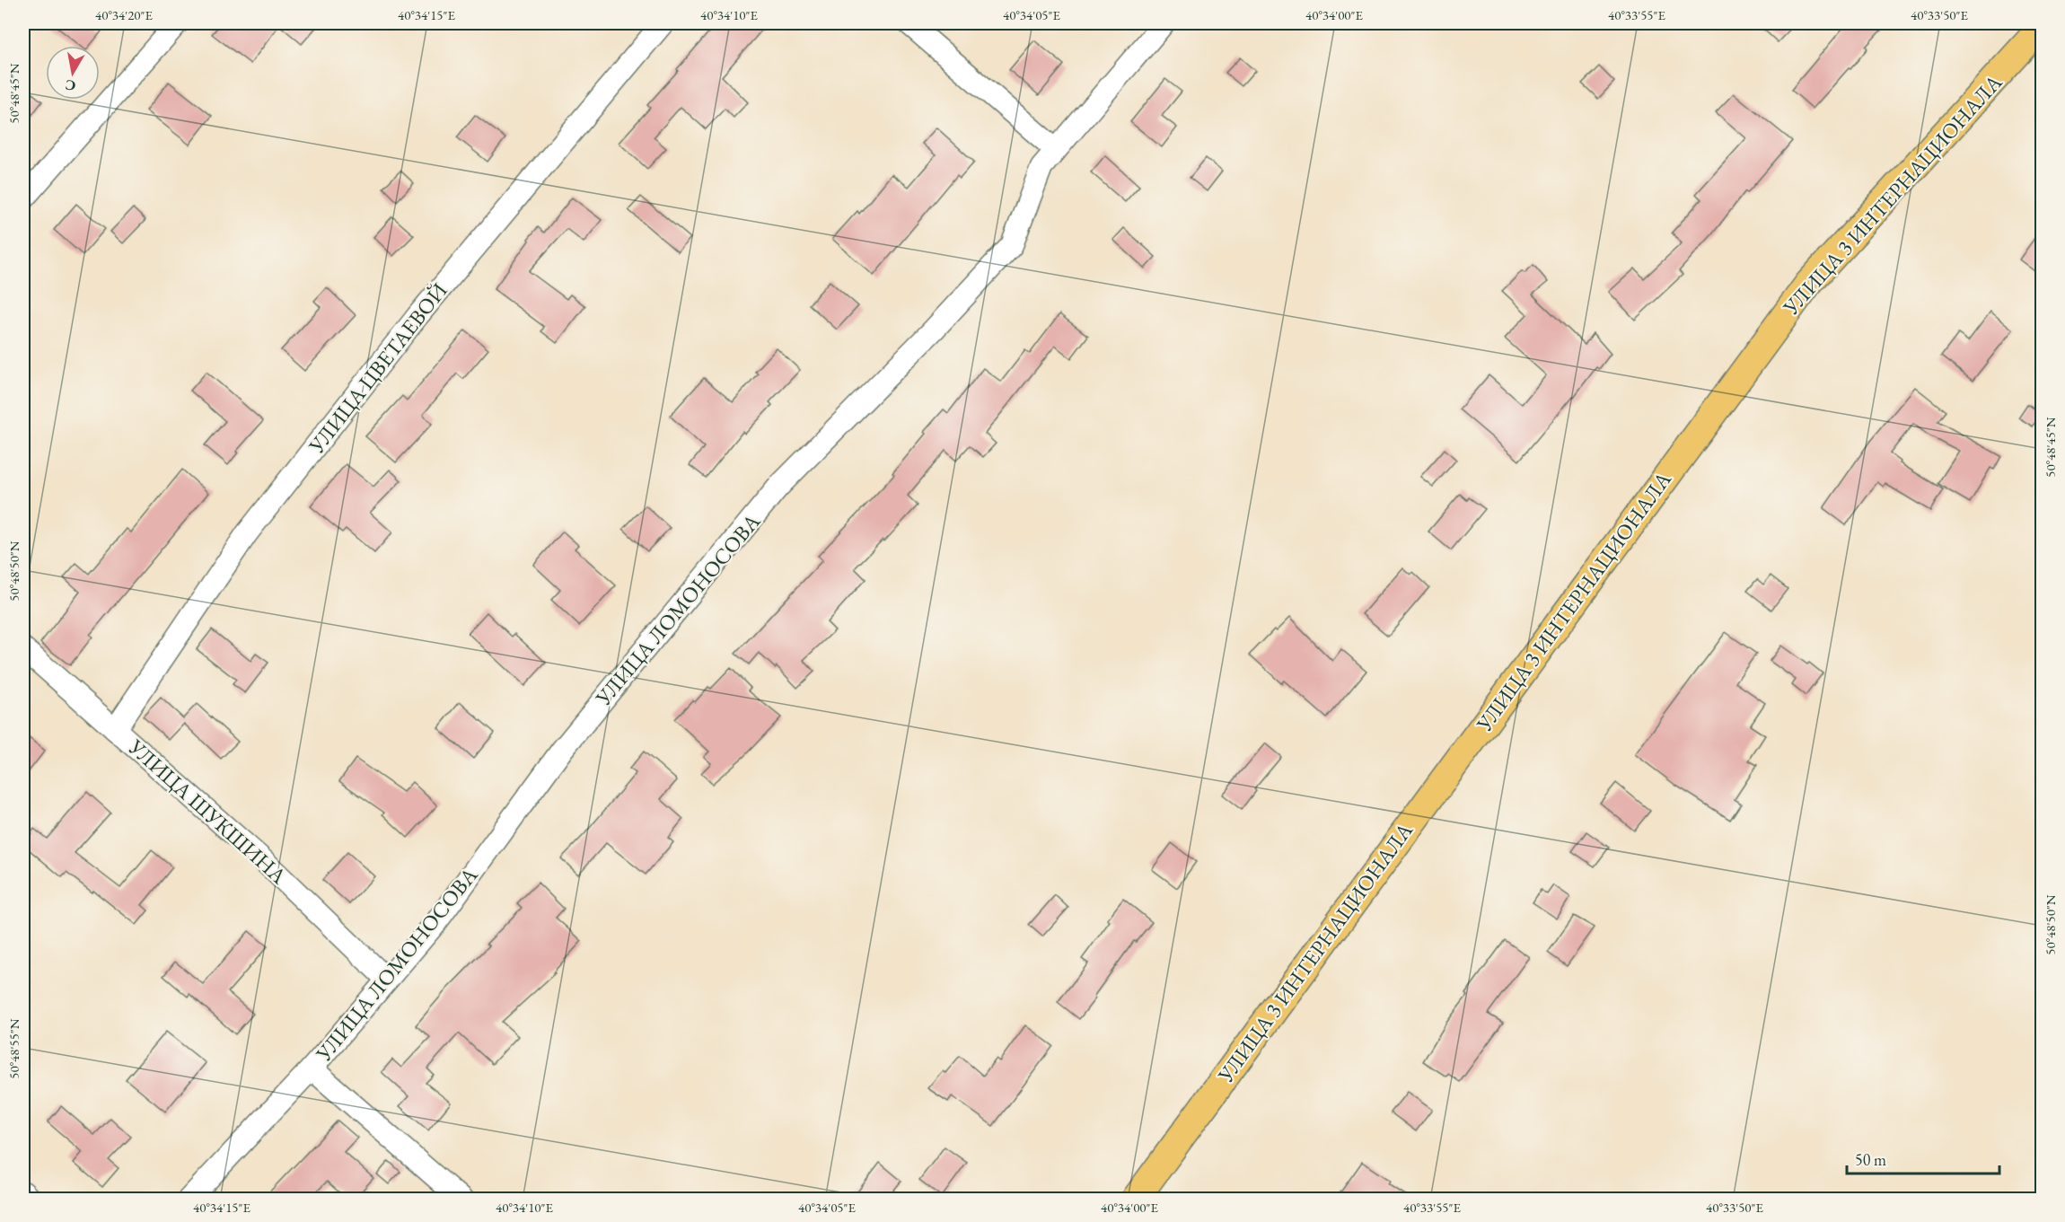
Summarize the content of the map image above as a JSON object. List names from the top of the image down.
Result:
{
  "streets": {
    "main road": ["УЛИЦА 3 ИНТЕРНАЦИОНАЛА"],
    "street": ["УЛИЦА ЦВЕТАЕВОЙ", "УЛИЦА ЛОМОНОСОВА", "УЛИЦА ШУКШИНА"]
  },
  "crossings": [
    ["УЛИЦА ЦВЕТАЕВОЙ", "УЛИЦА ШУКШИНА"],
    ["УЛИЦА ЛОМОНОСОВА", "УЛИЦА ШУКШИНА"]
  ],
  "scale_bar": "50 m",
  "north": "bottom",
  "coordinates": [
    "40°34'20\"E",
    "40°34'15\"E",
    "40°34'10\"E",
    "40°34'05\"E",
    "40°34'00\"E",
    "40°33'55\"E",
    "40°33'50\"E",
    "50°48'45\"N",
    "50°48'50\"N",
    "50°48'55\"N"
  ]
}
